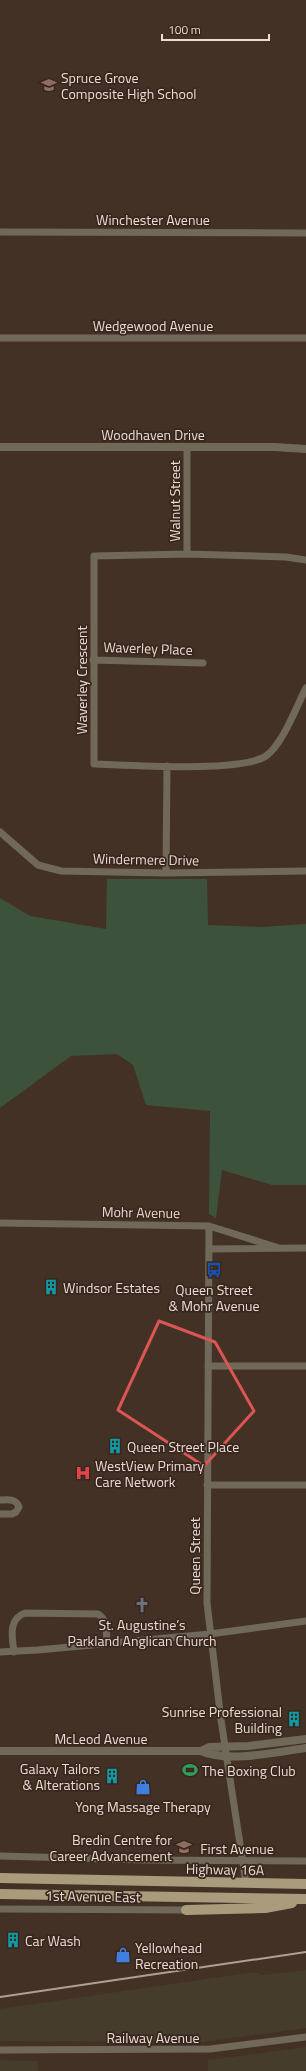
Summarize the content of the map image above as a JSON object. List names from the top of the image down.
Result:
{
  "streets": {
    "main road": ["Highway 16A"],
    "street": [
      "Winchester Avenue",
      "Wedgewood Avenue",
      "Woodhaven Drive",
      "Walnut Street",
      "Waverley Place",
      "Waverley Crescent",
      "Windermere Drive",
      "Mohr Avenue",
      "Queen Street",
      "McLeod Avenue",
      "First Avenue",
      "1st Avenue East",
      "Railway Avenue"
    ]
  },
  "crossings": [
    ["Woodhaven Drive", "Walnut Street"],
    ["Walnut Street", "Waverley Crescent"],
    ["Waverley Place", "Waverley Crescent"],
    ["Mohr Avenue", "Queen Street"],
    ["Queen Street", "McLeod Avenue"],
    ["Queen Street", "First Avenue"],
    ["Queen Street", "Highway 16A"]
  ],
  "places": {
    "school or university": ["Spruce Grove Composite High School", "Bredin Centre for Career Advancement"],
    "bus stop": ["Queen Street & Mohr Avenue"],
    "building": [
      "Windsor Estates",
      "Queen Street Place",
      "Sunrise Professional Building",
      "Galaxy Tailors & Alterations",
      "Car Wash"
    ],
    "hospital": ["WestView Primary Care Network"],
    "church": ["St. Augustine’s Parkland Anglican Church"],
    "sports": ["The Boxing Club"],
    "shop": ["Yong Massage Therapy", "Yellowhead Recreation"]
  },
  "scale_bar": "100 m"
}
